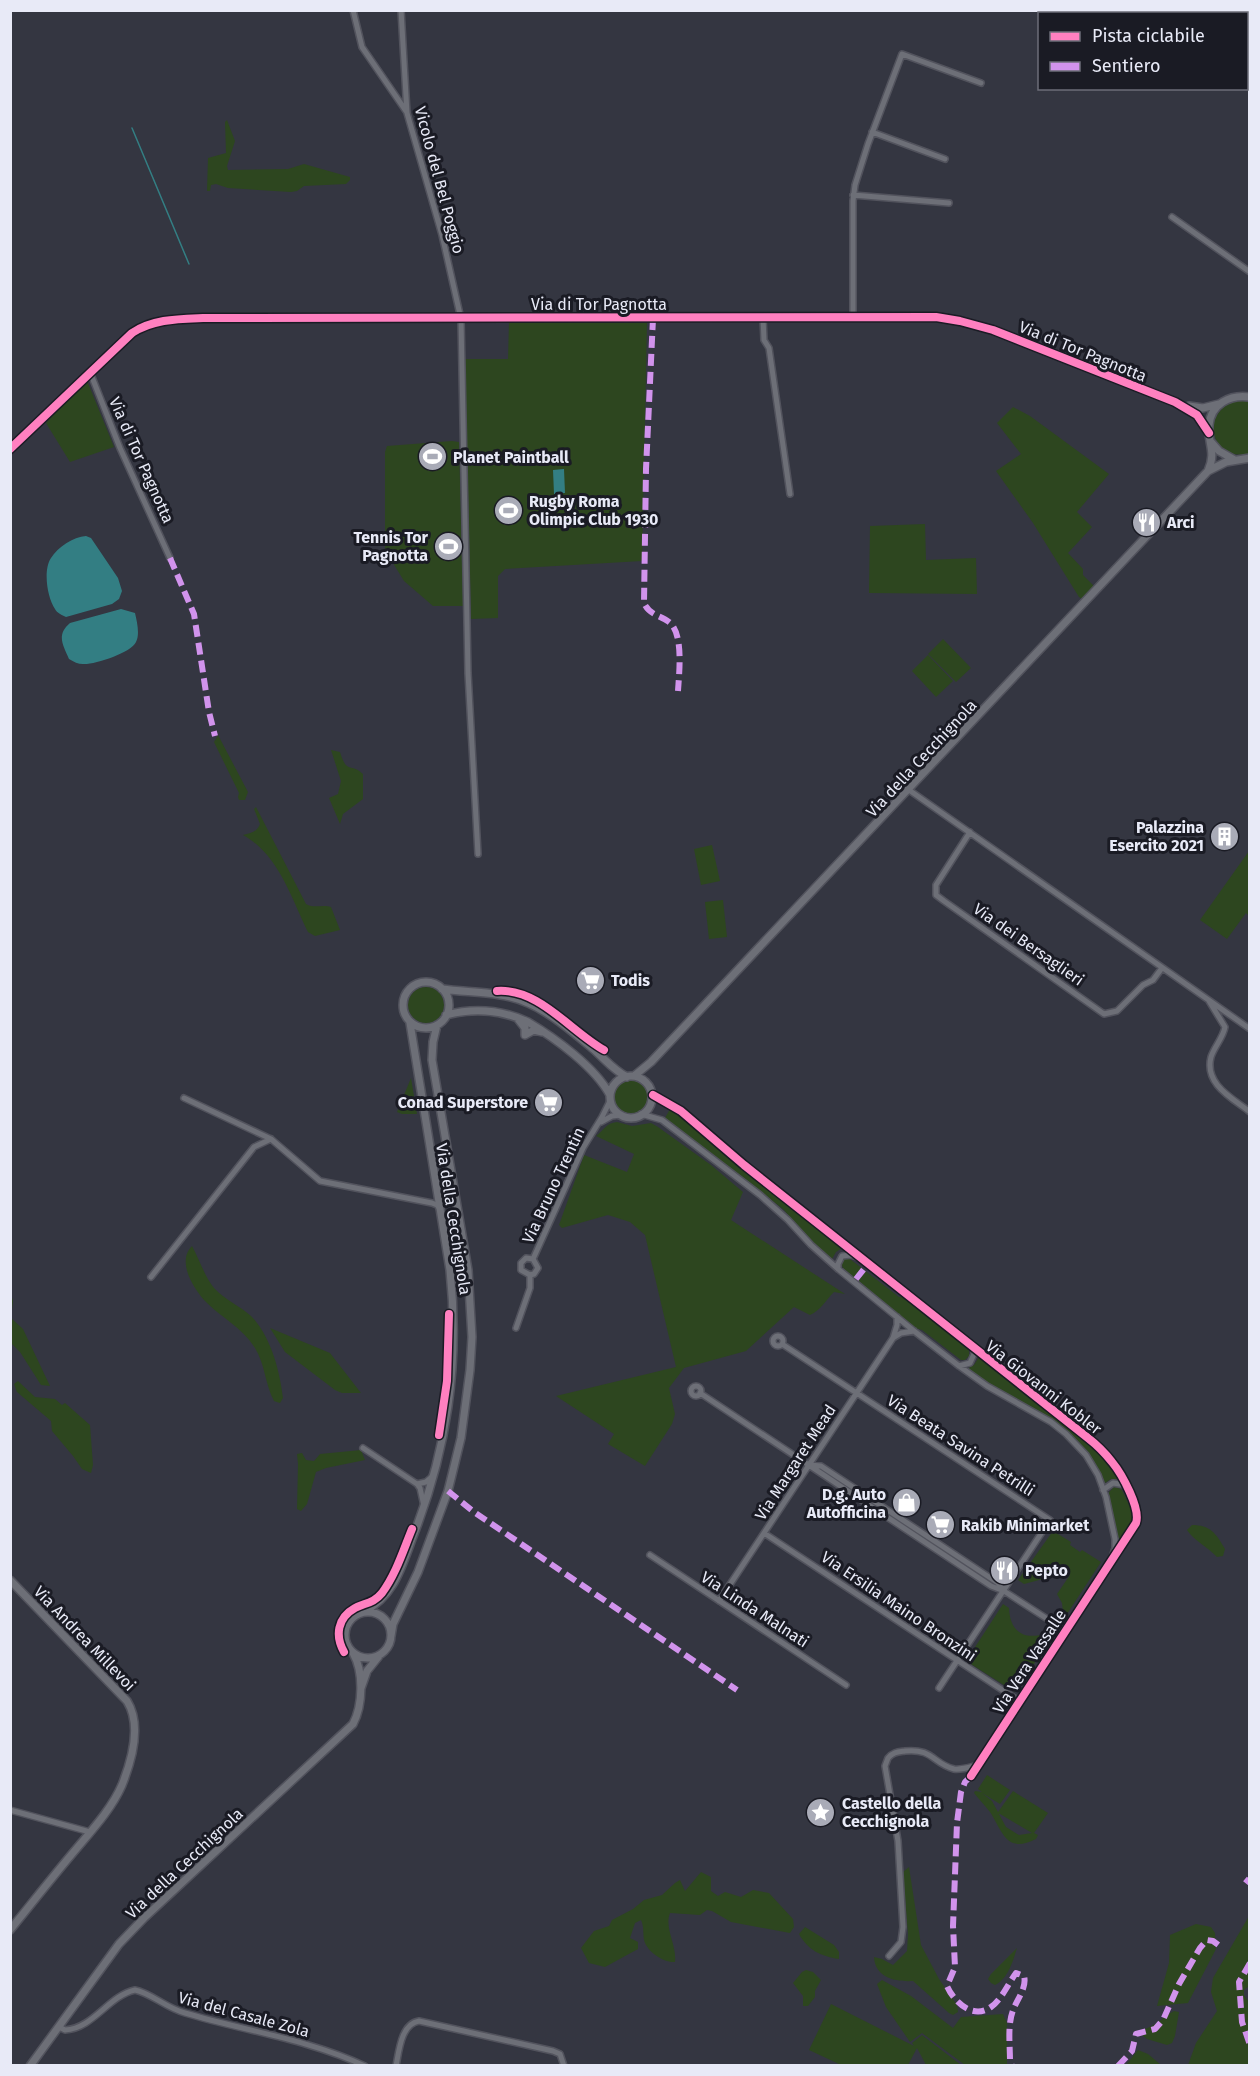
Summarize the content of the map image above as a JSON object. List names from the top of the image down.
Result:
{
  "streets": {
    "street": [
      "Vicolo del Bel Poggio",
      "Via di Tor Pagnotta",
      "Via della Cecchignola",
      "Via dei Bersaglieri",
      "Via Bruno Trentin",
      "Via Giovanni Kobler",
      "Via Beata Savina Petrilli",
      "Via Margaret Mead",
      "Via Ersilia Maino Bronzini",
      "Via Linda Malnati",
      "Via Andrea Millevoi",
      "Via Vera Vassalle",
      "Via del Casale Zola"
    ]
  },
  "crossings": [
    ["Vicolo del Bel Poggio", "Via di Tor Pagnotta"],
    ["Via della Cecchignola", "Via Bruno Trentin"],
    ["Via della Cecchignola", "Via Giovanni Kobler"],
    ["Via della Cecchignola", "Via del Casale Zola"],
    ["Via Bruno Trentin", "Via Giovanni Kobler"],
    ["Via Giovanni Kobler", "Via Margaret Mead"],
    ["Via Giovanni Kobler", "Via Vera Vassalle"],
    ["Via Beata Savina Petrilli", "Via Margaret Mead"],
    ["Via Margaret Mead", "Via Ersilia Maino Bronzini"],
    ["Via Margaret Mead", "Via Linda Malnati"],
    ["Via Ersilia Maino Bronzini", "Via Vera Vassalle"]
  ],
  "places": {
    "sports": ["Planet Paintball", "Rugby Roma Olimpic Club 1930", "Tennis Tor Pagnotta"],
    "restaurant": ["Arci", "Pepto"],
    "building": ["Palazzina Esercito 2021"],
    "supermarket": ["Todis", "Conad Superstore", "Rakib Minimarket"],
    "shop": ["D.g. Auto Autofficina"],
    "place": ["Castello della Cecchignola"]
  },
  "legend": ["Pista ciclabile", "Sentiero"]
}
